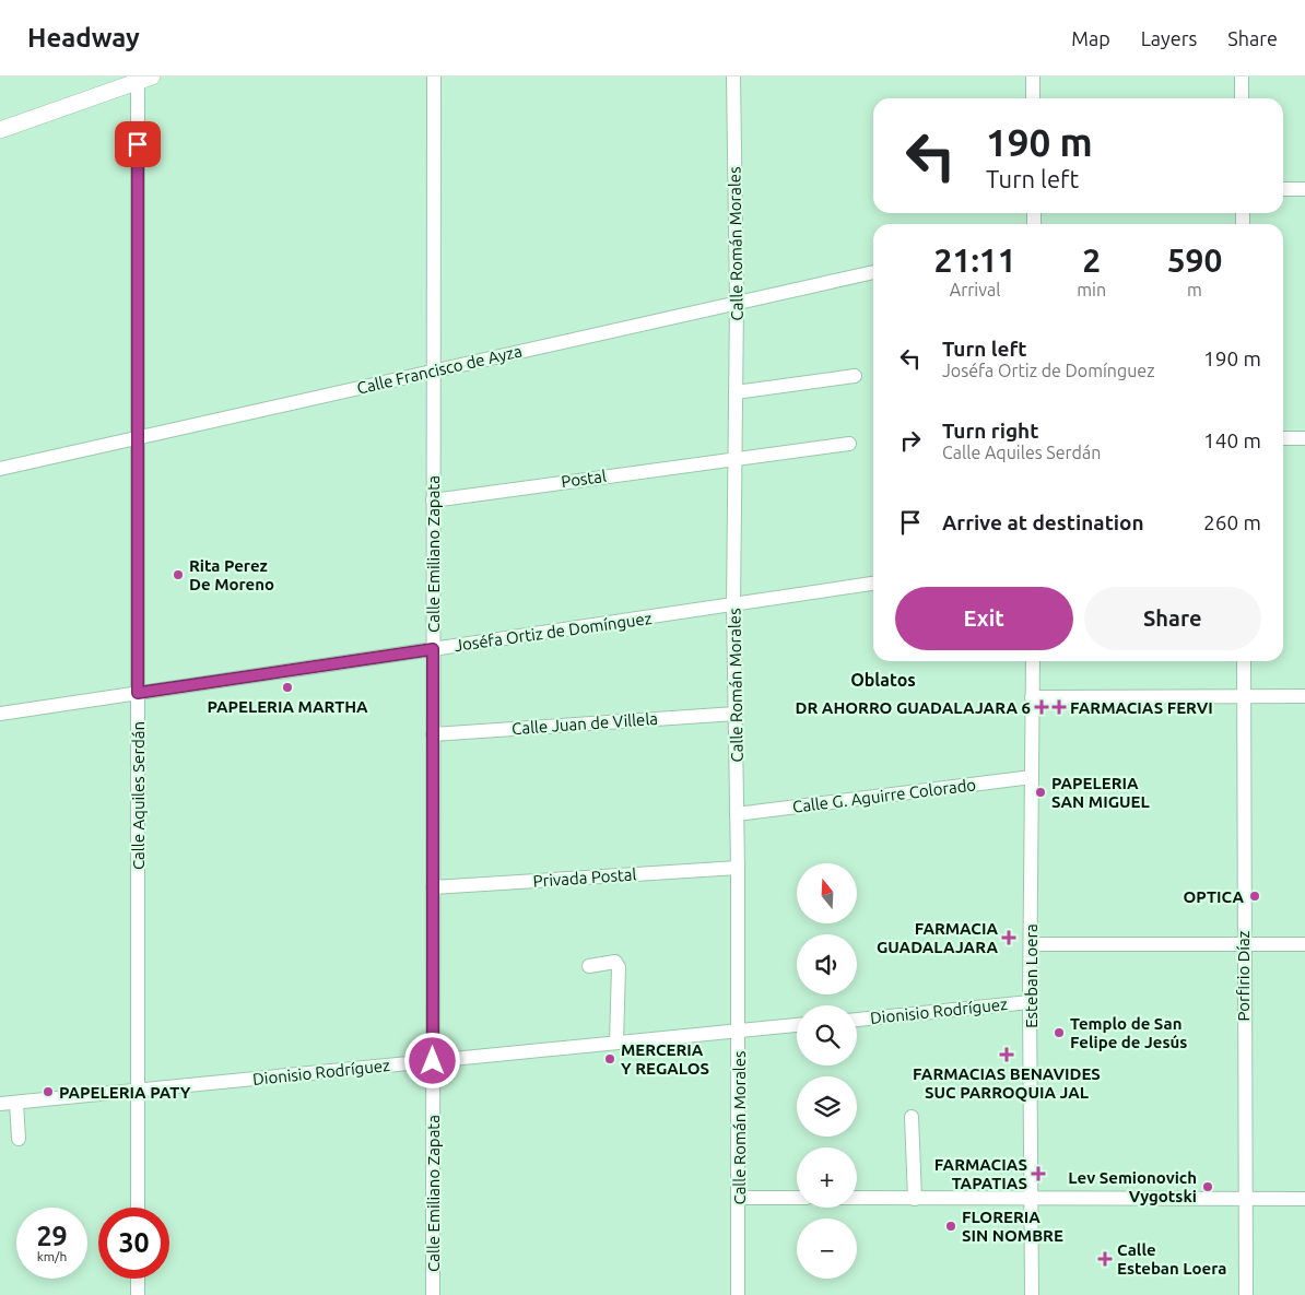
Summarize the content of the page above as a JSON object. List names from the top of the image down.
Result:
{
  "streets": {
    "street": [
      "Calle Román Morales",
      "Calle Francisco de Ayza",
      "Postal",
      "Calle Emiliano Zapata",
      "Joséfa Ortiz de Domínguez",
      "Calle Juan de Villela",
      "Calle Aquiles Serdán",
      "Calle G. Aguirre Colorado",
      "Privada Postal",
      "Esteban Loera",
      "Porfirio Díaz",
      "Dionisio Rodríguez"
    ]
  },
  "crossings": [
    ["Calle Román Morales", "Calle Francisco de Ayza"],
    ["Calle Román Morales", "Postal"],
    ["Calle Román Morales", "Joséfa Ortiz de Domínguez"],
    ["Calle Román Morales", "Calle Juan de Villela"],
    ["Calle Román Morales", "Calle G. Aguirre Colorado"],
    ["Calle Román Morales", "Privada Postal"],
    ["Calle Román Morales", "Dionisio Rodríguez"],
    ["Calle Francisco de Ayza", "Calle Emiliano Zapata"],
    ["Calle Francisco de Ayza", "Calle Aquiles Serdán"],
    ["Postal", "Calle Emiliano Zapata"],
    ["Calle Emiliano Zapata", "Joséfa Ortiz de Domínguez"],
    ["Calle Emiliano Zapata", "Calle Juan de Villela"],
    ["Calle Emiliano Zapata", "Privada Postal"],
    ["Calle Emiliano Zapata", "Dionisio Rodríguez"],
    ["Joséfa Ortiz de Domínguez", "Calle Aquiles Serdán"],
    ["Calle Aquiles Serdán", "Dionisio Rodríguez"],
    ["Calle G. Aguirre Colorado", "Esteban Loera"],
    ["Esteban Loera", "Dionisio Rodríguez"]
  ],
  "districts": ["Oblatos"],
  "places": {
    "other": [
      "Rita Perez De Moreno",
      "PAPELERIA MARTHA",
      "PAPELERIA SAN MIGUEL",
      "OPTICA",
      "Templo de San Felipe de Jesús",
      "MERCERIA Y REGALOS",
      "PAPELERIA PATY",
      "Lev Semionovich Vygotski",
      "FLORERIA SIN NOMBRE"
    ],
    "health": [
      "DR AHORRO GUADALAJARA 6",
      "FARMACIAS FERVI",
      "FARMACIA GUADALAJARA",
      "FARMACIAS BENAVIDES SUC PARROQUIA JAL",
      "FARMACIAS TAPATIAS",
      "Calle Esteban Loera"
    ]
  },
  "north": "top",
  "page": {
    "header": "Headway",
    "nav": ["Map", "Layers", "Share"],
    "turn": ["190 m", "Turn left"],
    "eta": [
      "21:11",
      "Arrival",
      "2",
      "min",
      "590",
      "m"
    ],
    "list": [
      {
        "name": "Turn left",
        "note": "Joséfa Ortiz de Domínguez",
        "value": "190 m"
      },
      {
        "name": "Turn right",
        "note": "Calle Aquiles Serdán",
        "value": "140 m"
      },
      {
        "name": "Arrive at destination",
        "value": "260 m"
      }
    ],
    "buttons": ["Exit", "Share"],
    "map_buttons": ["+", "−"],
    "speed": "29 km/h",
    "limit": "30"
  }
}
